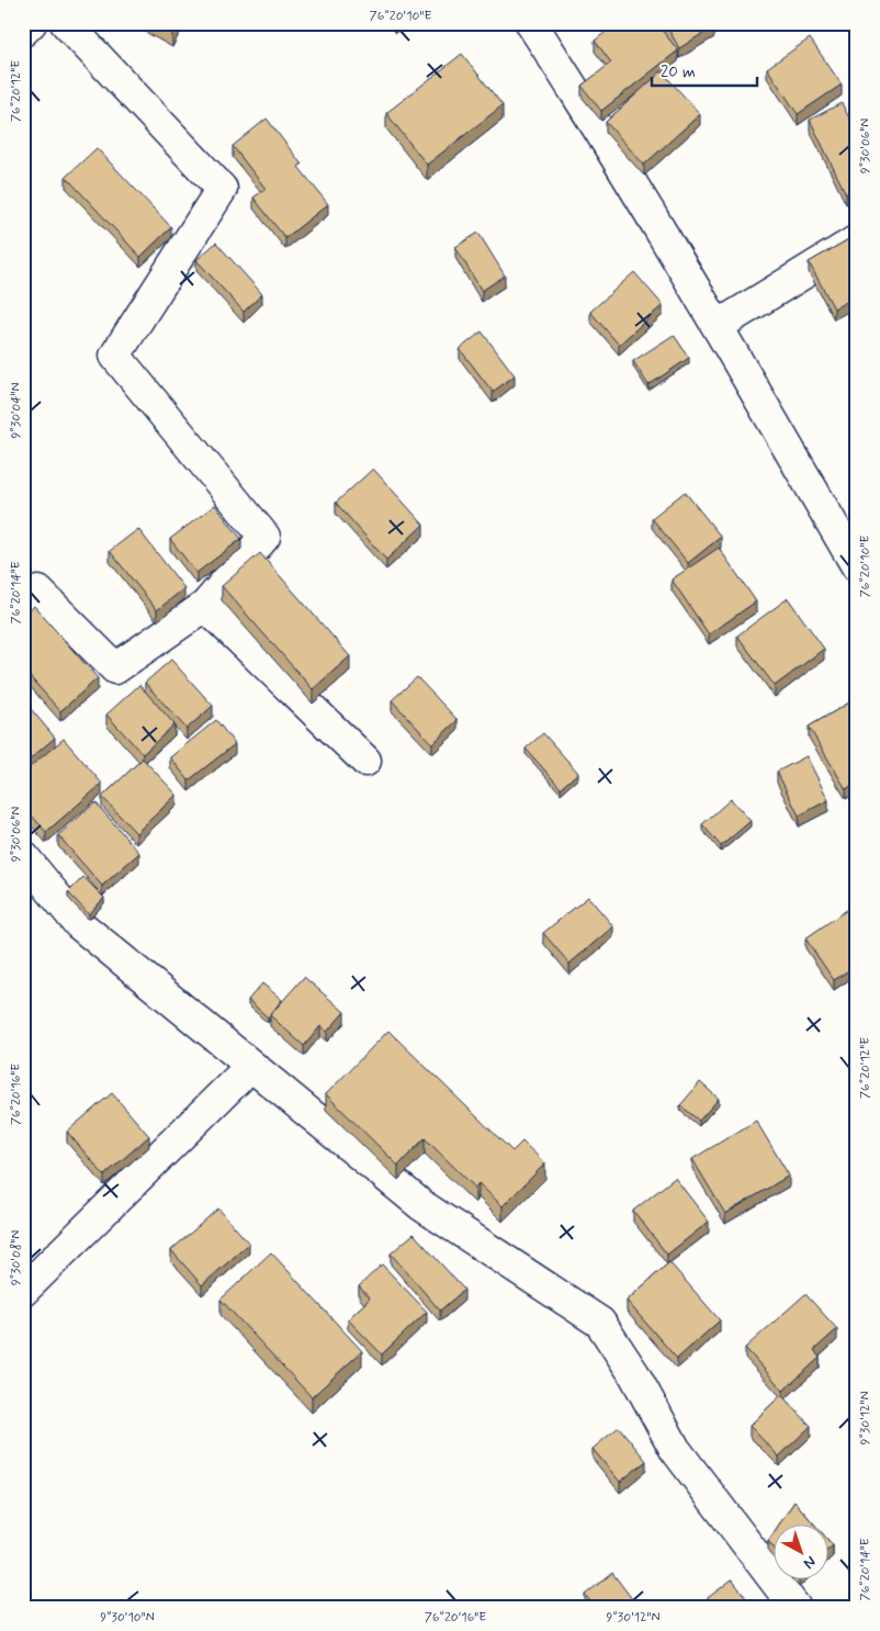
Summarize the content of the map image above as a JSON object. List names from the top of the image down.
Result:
{
  "scale_bar": "20 m",
  "north": "bottom right",
  "coordinates": [
    "76°20'10\"E",
    "76°20'12\"E",
    "9°30'06\"N",
    "9°30'04\"N",
    "76°20'14\"E",
    "76°20'16\"E",
    "9°30'08\"N",
    "9°30'12\"N",
    "9°30'10\"N"
  ]
}
